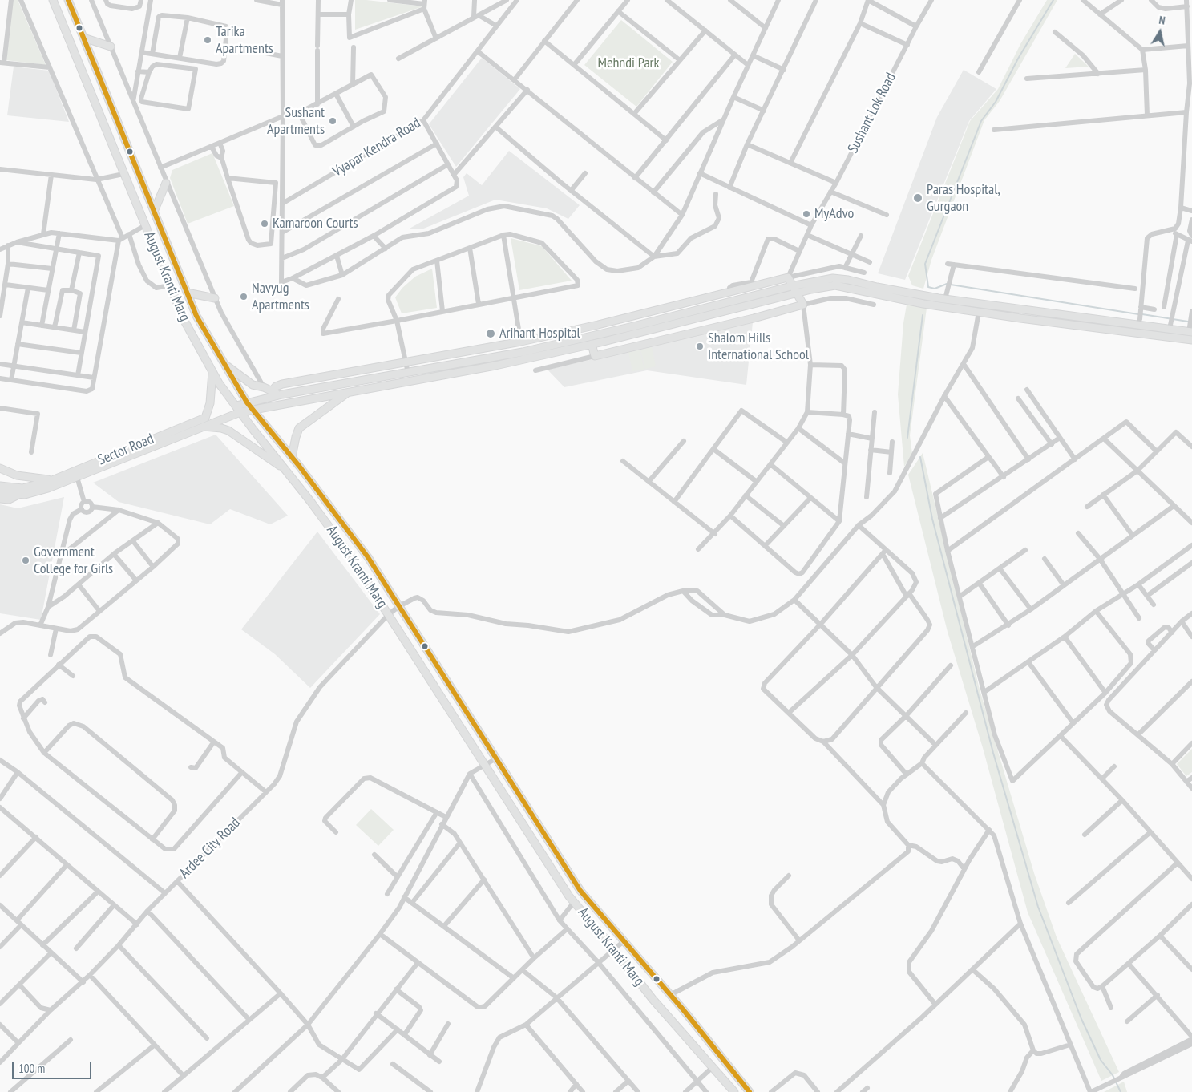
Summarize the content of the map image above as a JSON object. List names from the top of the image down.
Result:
{
  "streets": {
    "main road": ["August Kranti Marg", "Sector Road"],
    "street": ["Sushant Lok Road", "Vyapar Kendra Road", "Ardee City Road"]
  },
  "crossings": [
    ["August Kranti Marg", "Sector Road"],
    ["August Kranti Marg", "Ardee City Road"]
  ],
  "parks": ["Mehndi Park"],
  "places": [
    "Tarika Apartments",
    "Sushant Apartments",
    "Paras Hospital, Gurgaon",
    "MyAdvo",
    "Kamaroon Courts",
    "Navyug Apartments",
    "Arihant Hospital",
    "Shalom Hills International School",
    "Government College for Girls"
  ],
  "scale_bar": "100 m",
  "north": "top"
}
